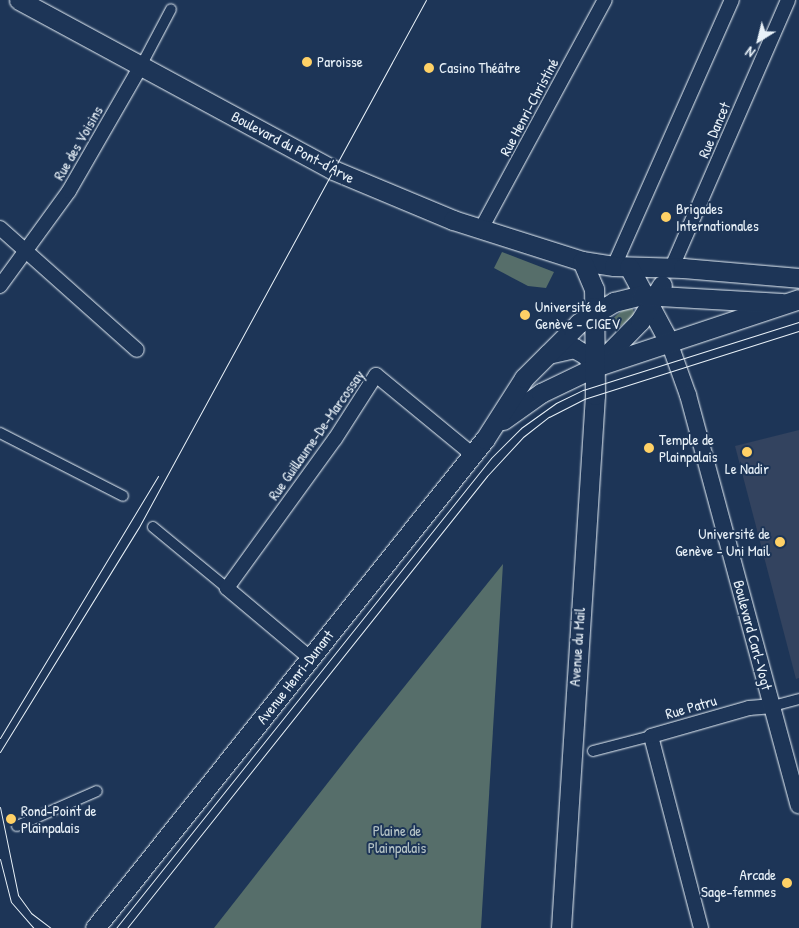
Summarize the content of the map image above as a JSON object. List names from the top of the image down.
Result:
{
  "streets": {
    "main road": ["Boulevard du Pont-d'Arve", "Avenue du Mail", "Avenue Henri-Dunant"],
    "street": [
      "Rue Henri-Christiné",
      "Rue Dancet",
      "Rue des Voisins",
      "Rue Guillaume-De-Marcossay",
      "Boulevard Carl-Vogt",
      "Rue Patru"
    ]
  },
  "crossings": [
    ["Rue Henri-Christiné", "Boulevard du Pont-d'Arve"],
    ["Rue Dancet", "Boulevard du Pont-d'Arve"],
    ["Rue des Voisins", "Boulevard du Pont-d'Arve"],
    ["Rue Guillaume-De-Marcossay", "Avenue Henri-Dunant"],
    ["Boulevard Carl-Vogt", "Rue Patru"],
    ["Avenue du Mail", "Avenue Henri-Dunant"]
  ],
  "parks": ["Plaine de Plainpalais"],
  "places": [
    "Paroisse",
    "Casino Théâtre",
    "Brigades Internationales",
    "Université de Genève - CIGEV",
    "Temple de Plainpalais",
    "Le Nadir",
    "Université de Genève - Uni Mail",
    "Rond-Point de Plainpalais",
    "Arcade Sage-femmes"
  ],
  "north": "bottom left"
}
